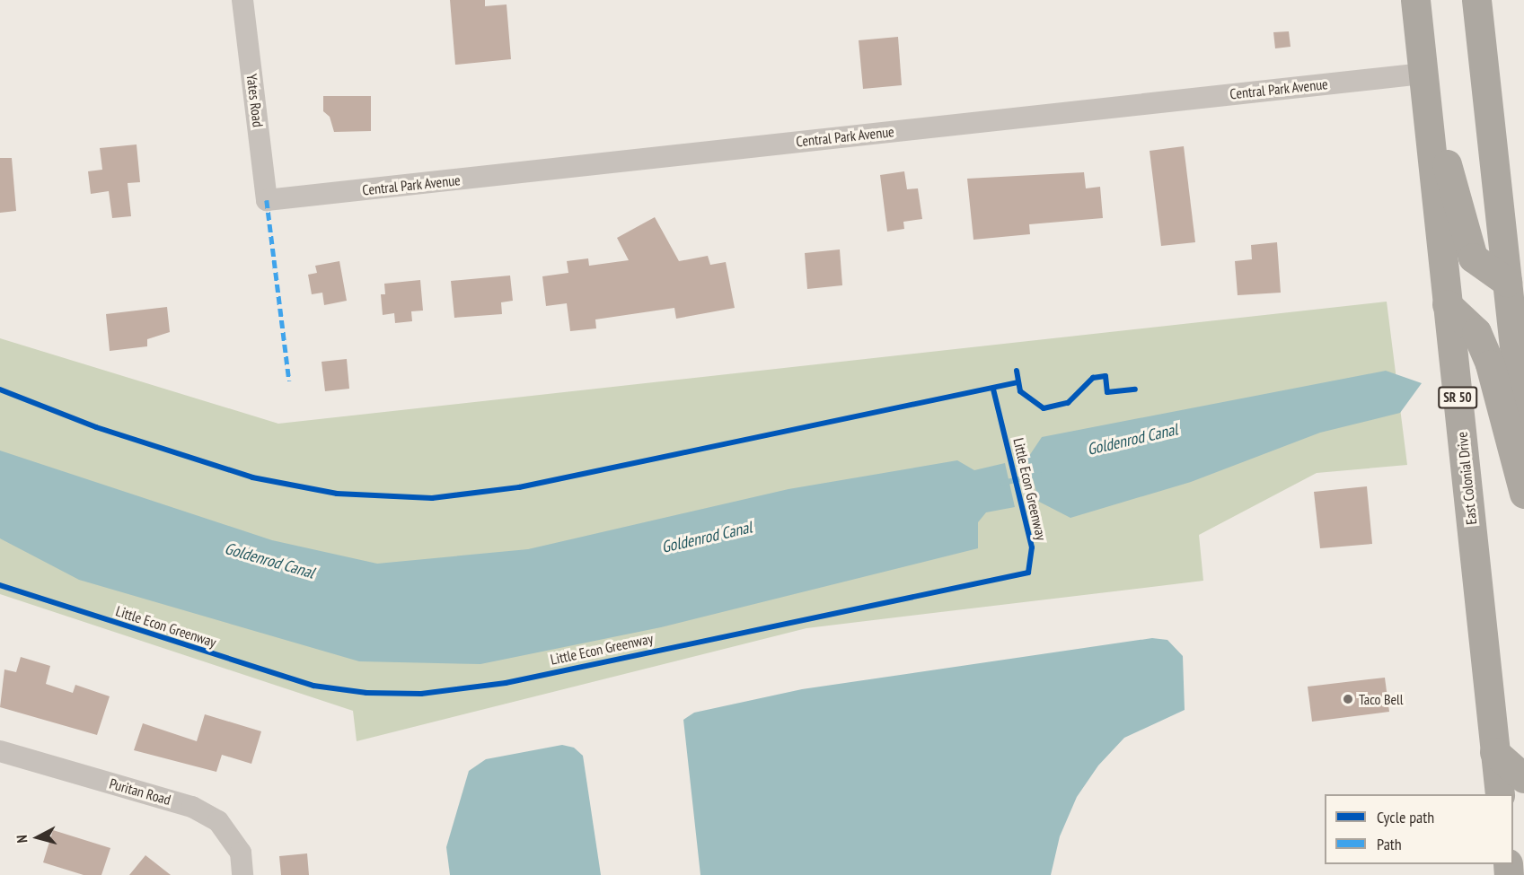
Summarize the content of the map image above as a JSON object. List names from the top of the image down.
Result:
{
  "streets": {
    "highway": ["SR 50", "East Colonial Drive"],
    "street": ["Central Park Avenue", "Yates Road", "Puritan Road"],
    "cycle path": ["Little Econ Greenway"]
  },
  "crossings": [
    ["Central Park Avenue", "Yates Road"],
    ["Central Park Avenue", "East Colonial Drive"]
  ],
  "water": ["Goldenrod Canal"],
  "places": ["Taco Bell"],
  "legend": ["Cycle path", "Path"],
  "north": "left"
}
